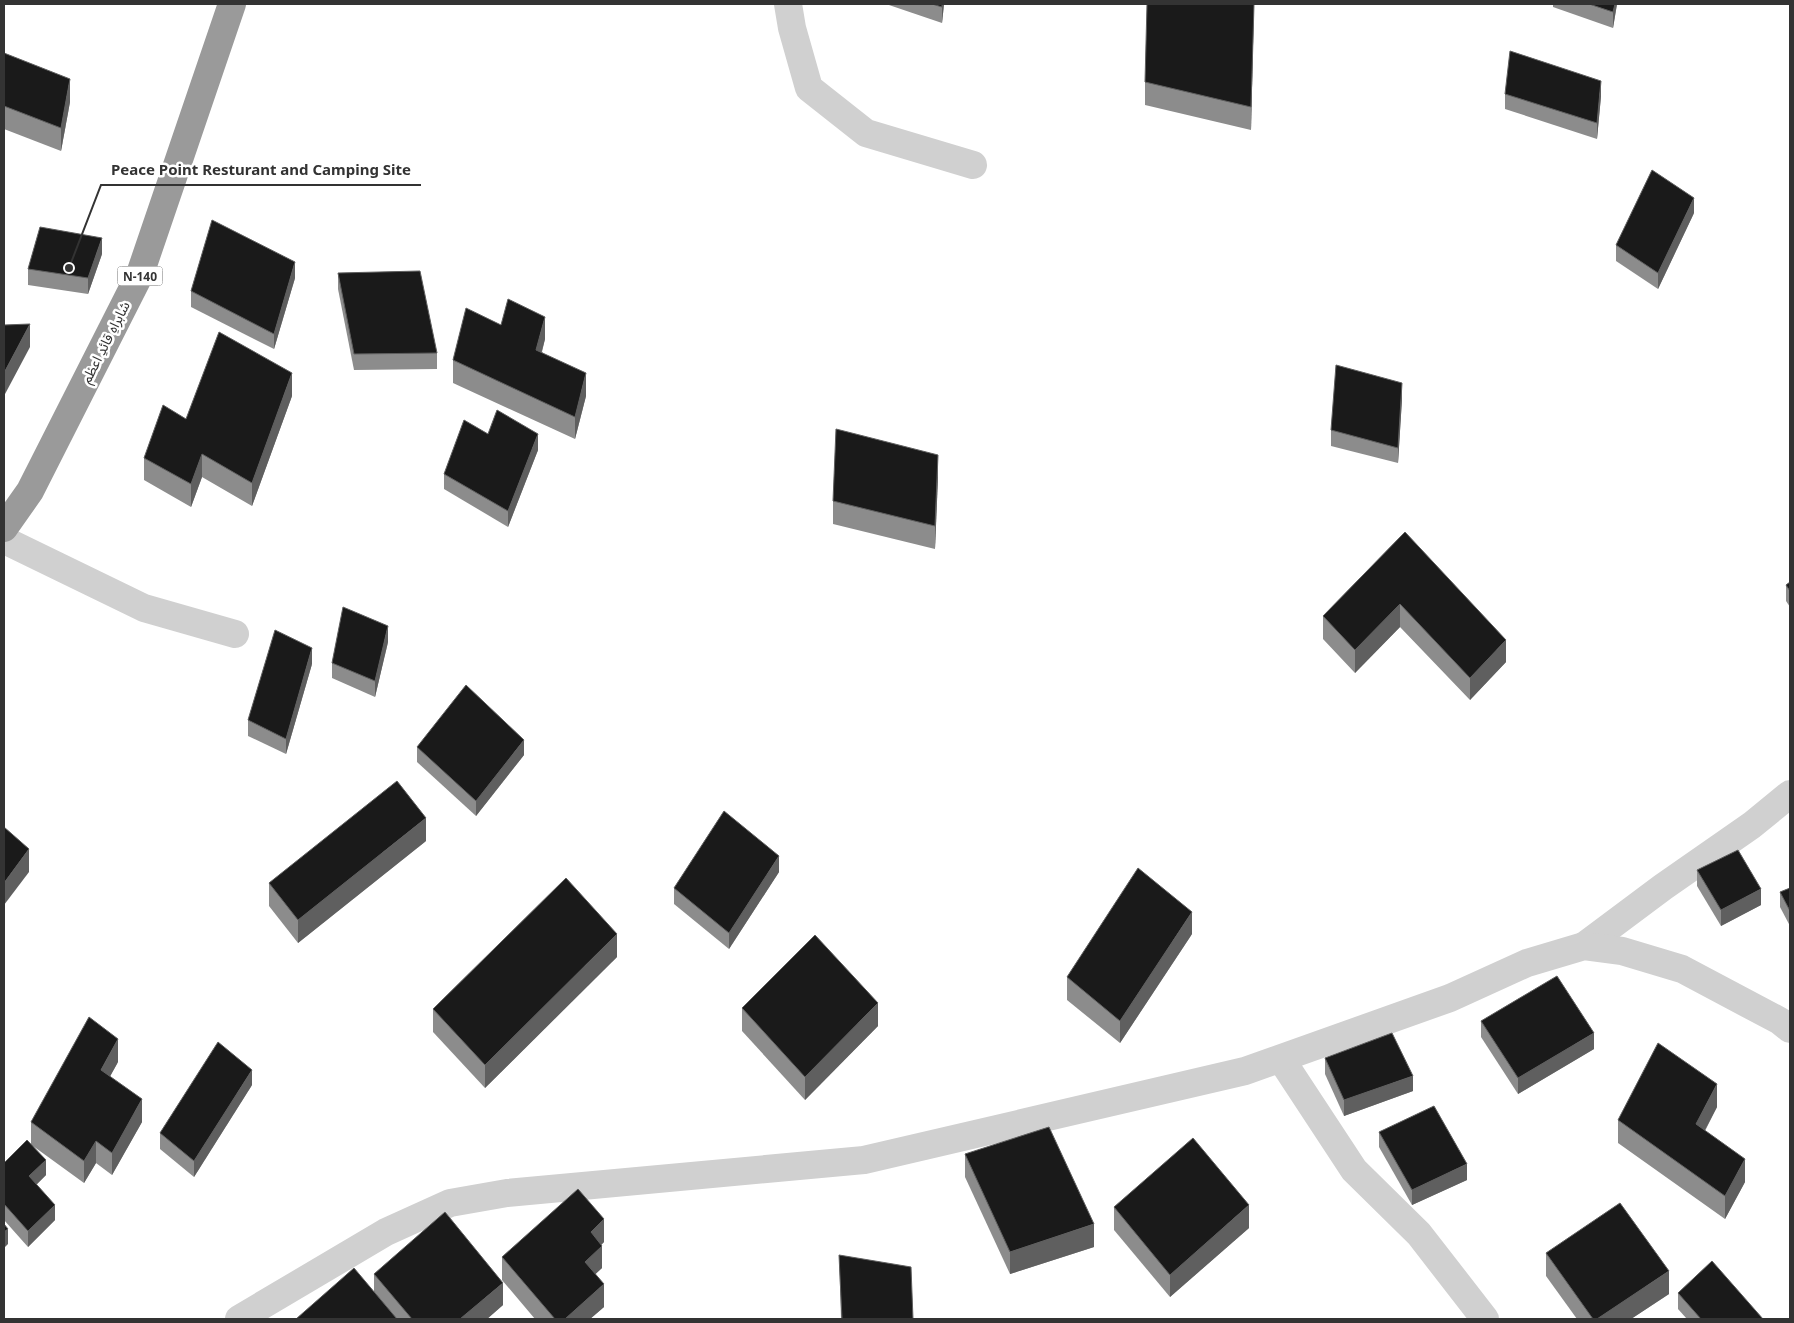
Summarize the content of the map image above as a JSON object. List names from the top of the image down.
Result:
{
  "streets": {
    "highway": ["N-140", "شاہراہِ قائدِ اعظم"]
  },
  "places": ["Peace Point Resturant and Camping Site"]
}
